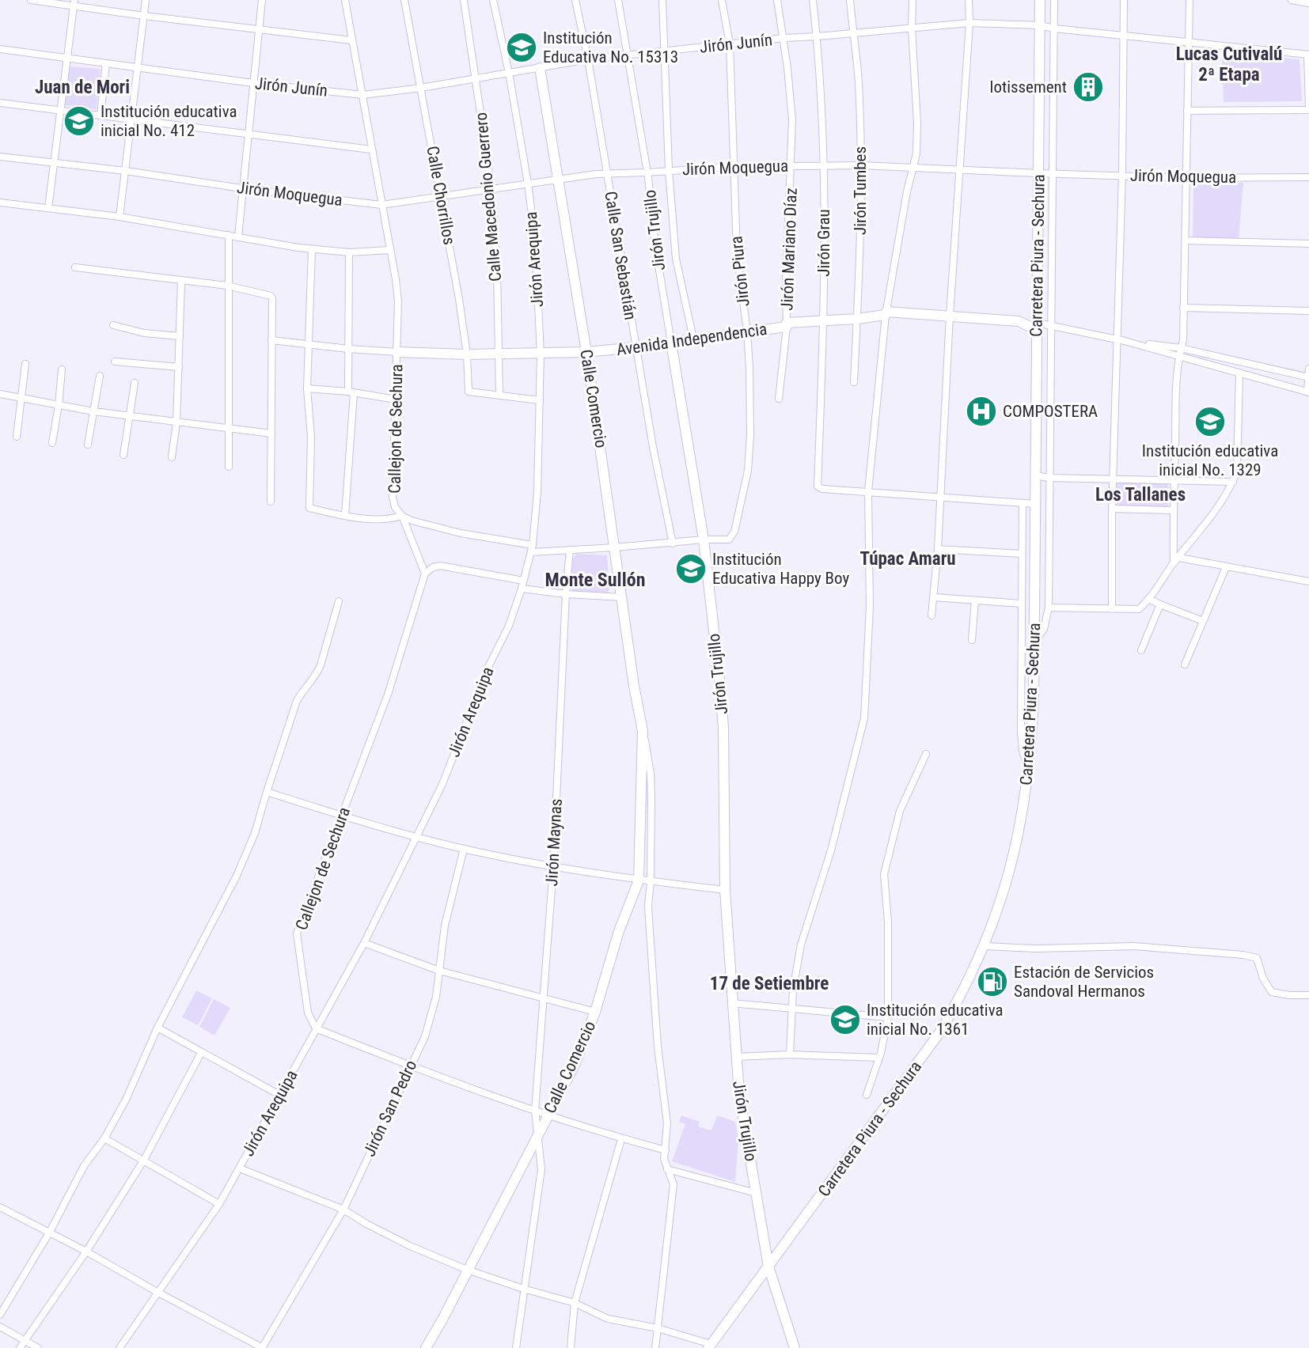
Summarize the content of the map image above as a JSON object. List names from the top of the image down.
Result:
{
  "streets": {
    "street": [
      "Jirón Junín",
      "Jirón Moquegua",
      "Jirón Tumbes",
      "Calle Chorrillos",
      "Calle Macedonio Guerrero",
      "Jirón Trujillo",
      "Jirón Grau",
      "Jirón Mariano Díaz",
      "Calle San Sebastián",
      "Carretera Piura - Sechura",
      "Jirón Arequipa",
      "Jirón Piura",
      "Avenida Independencia",
      "Calle Comercio",
      "Callejon de Sechura",
      "Jirón Maynas",
      "Jirón San Pedro"
    ]
  },
  "crossings": [
    ["Jirón Junín", "Jirón Tumbes"],
    ["Jirón Junín", "Calle Chorrillos"],
    ["Jirón Junín", "Calle Macedonio Guerrero"],
    ["Jirón Junín", "Jirón Trujillo"],
    ["Jirón Junín", "Jirón Grau"],
    ["Jirón Junín", "Jirón Mariano Díaz"],
    ["Jirón Junín", "Calle San Sebastián"],
    ["Jirón Junín", "Carretera Piura - Sechura"],
    ["Jirón Junín", "Jirón Arequipa"],
    ["Jirón Junín", "Jirón Piura"],
    ["Jirón Junín", "Calle Comercio"],
    ["Jirón Junín", "Callejon de Sechura"],
    ["Jirón Moquegua", "Jirón Tumbes"],
    ["Jirón Moquegua", "Calle Chorrillos"],
    ["Jirón Moquegua", "Calle Macedonio Guerrero"],
    ["Jirón Moquegua", "Jirón Trujillo"],
    ["Jirón Moquegua", "Jirón Grau"],
    ["Jirón Moquegua", "Jirón Mariano Díaz"],
    ["Jirón Moquegua", "Calle San Sebastián"],
    ["Jirón Moquegua", "Carretera Piura - Sechura"],
    ["Jirón Moquegua", "Jirón Arequipa"],
    ["Jirón Moquegua", "Jirón Piura"],
    ["Jirón Moquegua", "Calle Comercio"],
    ["Jirón Moquegua", "Callejon de Sechura"],
    ["Jirón Tumbes", "Avenida Independencia"],
    ["Calle Chorrillos", "Calle Macedonio Guerrero"],
    ["Calle Chorrillos", "Avenida Independencia"],
    ["Calle Macedonio Guerrero", "Avenida Independencia"],
    ["Jirón Trujillo", "Carretera Piura - Sechura"],
    ["Jirón Trujillo", "Jirón Piura"],
    ["Jirón Trujillo", "Avenida Independencia"],
    ["Jirón Grau", "Avenida Independencia"],
    ["Jirón Mariano Díaz", "Avenida Independencia"],
    ["Calle San Sebastián", "Avenida Independencia"],
    ["Carretera Piura - Sechura", "Avenida Independencia"],
    ["Jirón Arequipa", "Avenida Independencia"],
    ["Jirón Arequipa", "Callejon de Sechura"],
    ["Jirón Piura", "Avenida Independencia"],
    ["Avenida Independencia", "Calle Comercio"],
    ["Avenida Independencia", "Callejon de Sechura"],
    ["Calle Comercio", "Jirón Maynas"]
  ],
  "districts": [
    "Lucas Cutivalú 2ª Etapa",
    "Juan de Mori",
    "Los Tallanes",
    "Túpac Amaru",
    "Monte Sullón",
    "17 de Setiembre"
  ],
  "places": {
    "school or university": [
      "Institución Educativa No. 15313",
      "Institución educativa inicial No. 412",
      "Institución educativa inicial No. 1329",
      "Institución Educativa Happy Boy",
      "Institución educativa inicial No. 1361"
    ],
    "building": ["lotissement"],
    "hospital": ["COMPOSTERA"],
    "fuel station": ["Estación de Servicios Sandoval Hermanos"]
  }
}
